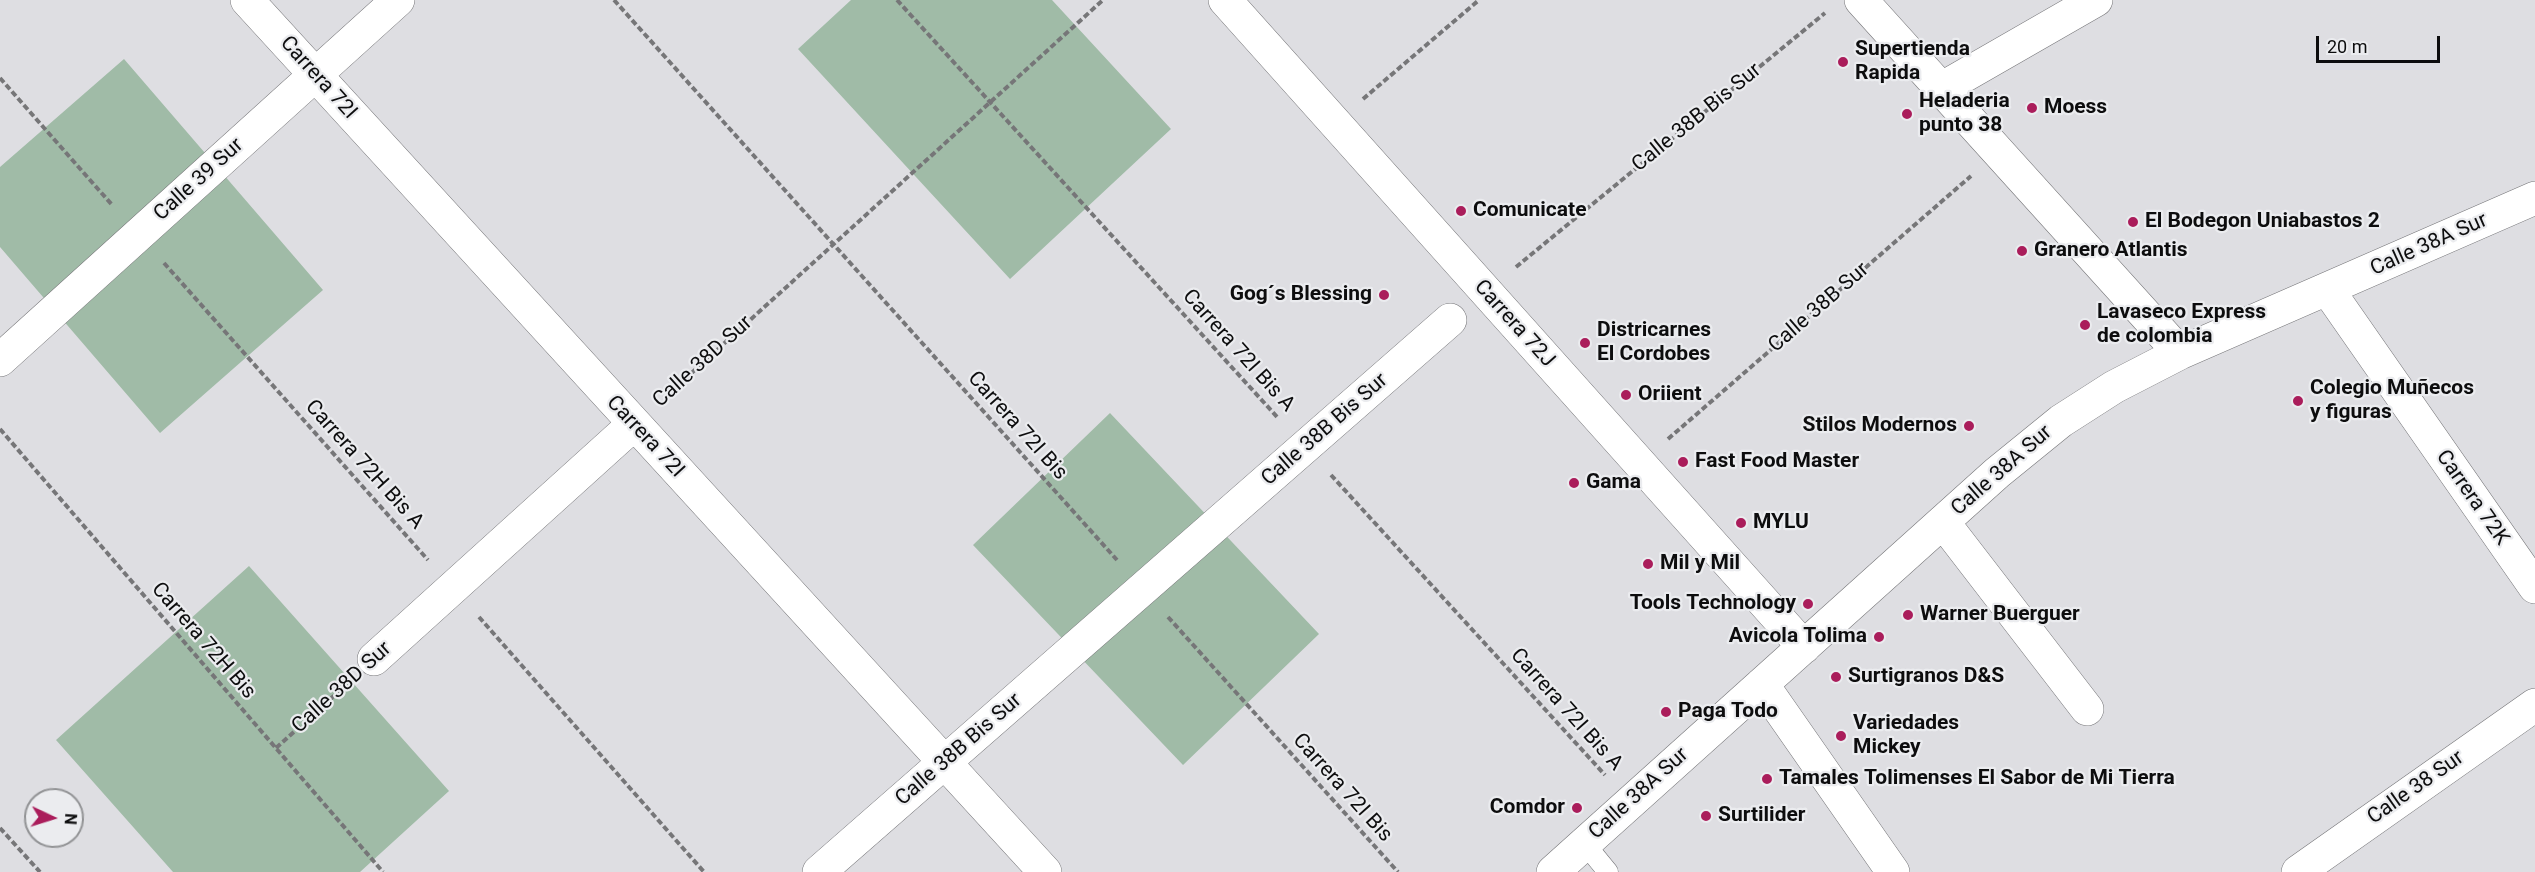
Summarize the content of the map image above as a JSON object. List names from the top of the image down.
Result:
{
  "streets": {
    "street": [
      "Carrera 72I",
      "Calle 38B Bis Sur",
      "Calle 39 Sur",
      "Calle 38A Sur",
      "Carrera 72J",
      "Calle 38D Sur",
      "Carrera 72K",
      "Calle 38 Sur"
    ],
    "path": [
      "Calle 38B Sur",
      "Carrera 72I Bis A",
      "Carrera 72I Bis",
      "Carrera 72H Bis A",
      "Carrera 72H Bis"
    ]
  },
  "crossings": [
    ["Carrera 72I", "Calle 38B Bis Sur"],
    ["Carrera 72I", "Calle 39 Sur"],
    ["Carrera 72I", "Calle 38D Sur"],
    ["Calle 38B Bis Sur", "Carrera 72J"],
    ["Calle 38B Bis Sur", "Carrera 72I Bis A"],
    ["Calle 38B Bis Sur", "Carrera 72I Bis"],
    ["Calle 39 Sur", "Carrera 72H Bis A"],
    ["Calle 38A Sur", "Carrera 72J"],
    ["Calle 38A Sur", "Carrera 72I Bis A"],
    ["Calle 38A Sur", "Carrera 72K"],
    ["Calle 38B Sur", "Carrera 72J"],
    ["Carrera 72I Bis A", "Calle 38D Sur"],
    ["Calle 38D Sur", "Carrera 72I Bis"],
    ["Calle 38D Sur", "Carrera 72H Bis A"],
    ["Calle 38D Sur", "Carrera 72H Bis"]
  ],
  "places": [
    "Supertienda Rapida",
    "Moess",
    "Heladeria punto 38",
    "Comunicate",
    "El Bodegon Uniabastos 2",
    "Granero Atlantis",
    "Gog´s Blessing",
    "Lavaseco Express de colombia",
    "Districarnes El Cordobes",
    "Oriient",
    "Colegio Muñecos y figuras",
    "Stilos Modernos",
    "Fast Food Master",
    "Gama",
    "MYLU",
    "Mil y Mil",
    "Tools Technology",
    "Warner Buerguer",
    "Avicola Tolima",
    "Surtigranos D&S",
    "Paga Todo",
    "Variedades Mickey",
    "Tamales Tolimenses El Sabor de Mi Tierra",
    "Comdor",
    "Surtilider"
  ],
  "scale_bar": "20 m",
  "north": "right"
}
